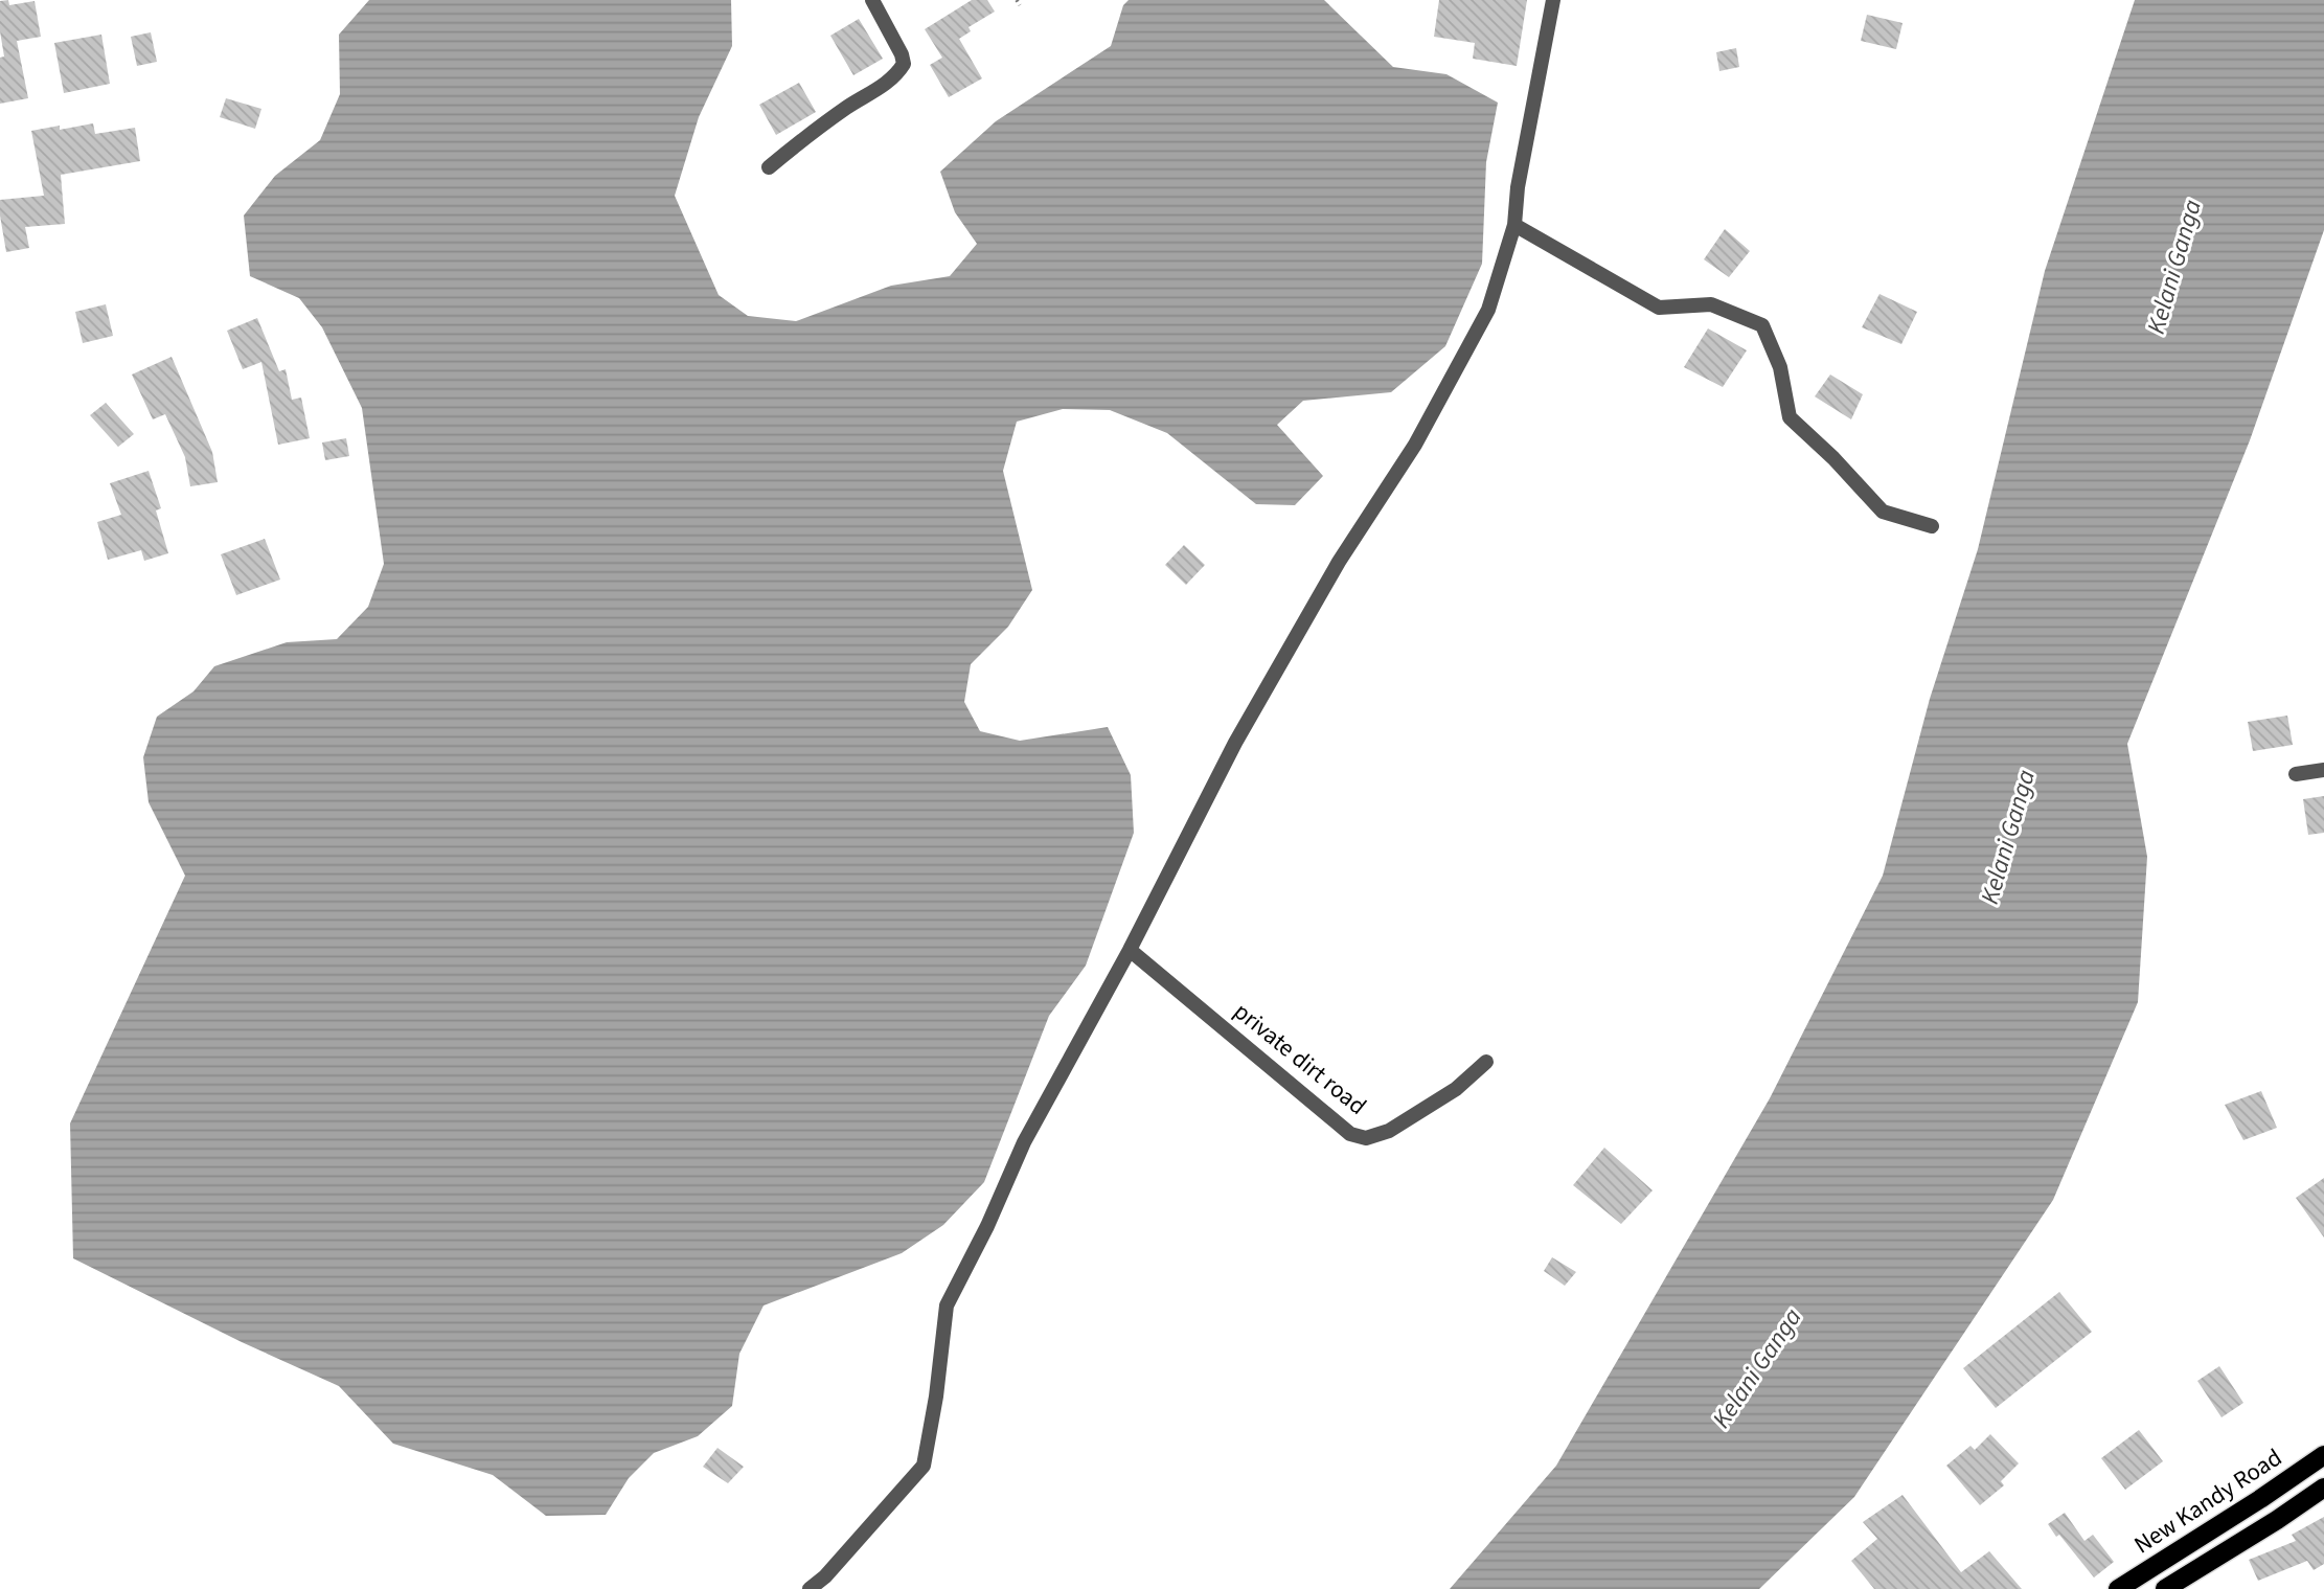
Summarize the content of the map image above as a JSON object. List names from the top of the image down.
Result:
{
  "streets": {
    "main road": ["New Kandy Road"],
    "street": ["private dirt road"]
  },
  "water": ["Kelani Ganga"]
}
